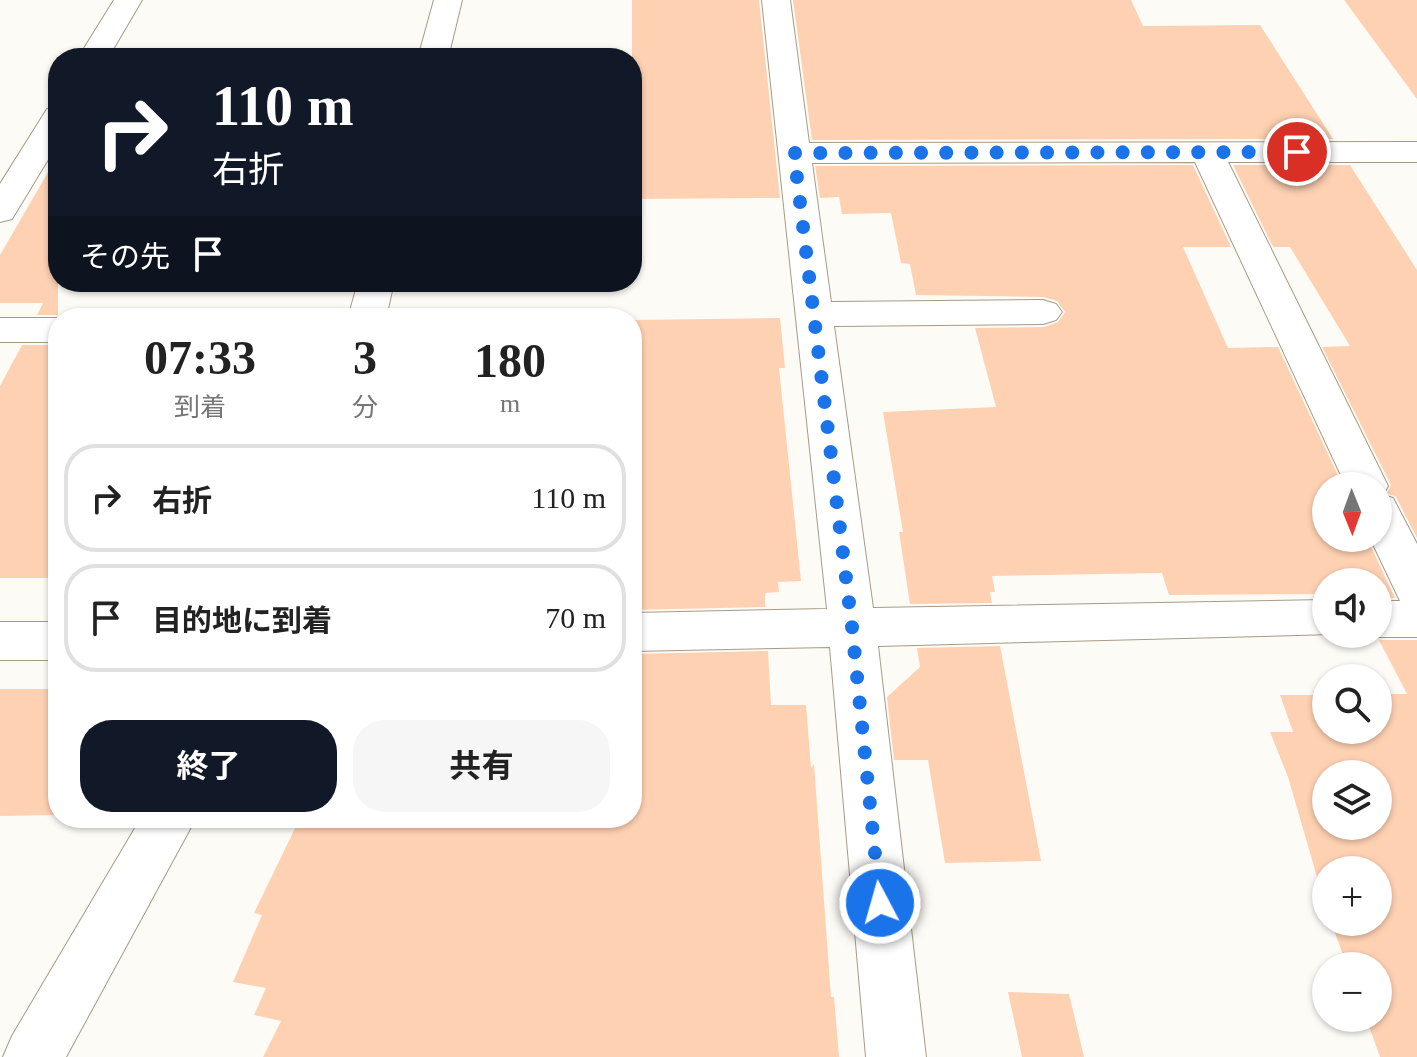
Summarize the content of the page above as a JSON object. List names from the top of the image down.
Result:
{
  "north": "bottom",
  "page": {
    "turn": ["110 m", "右折"],
    "then": "その先",
    "eta": [
      "07:33",
      "到着",
      "3",
      "分",
      "180",
      "m"
    ],
    "list": [
      {
        "name": "右折",
        "value": "110 m"
      },
      {
        "name": "目的地に到着",
        "value": "70 m"
      }
    ],
    "map_buttons": ["+", "−"],
    "buttons": ["終了", "共有"]
  }
}
